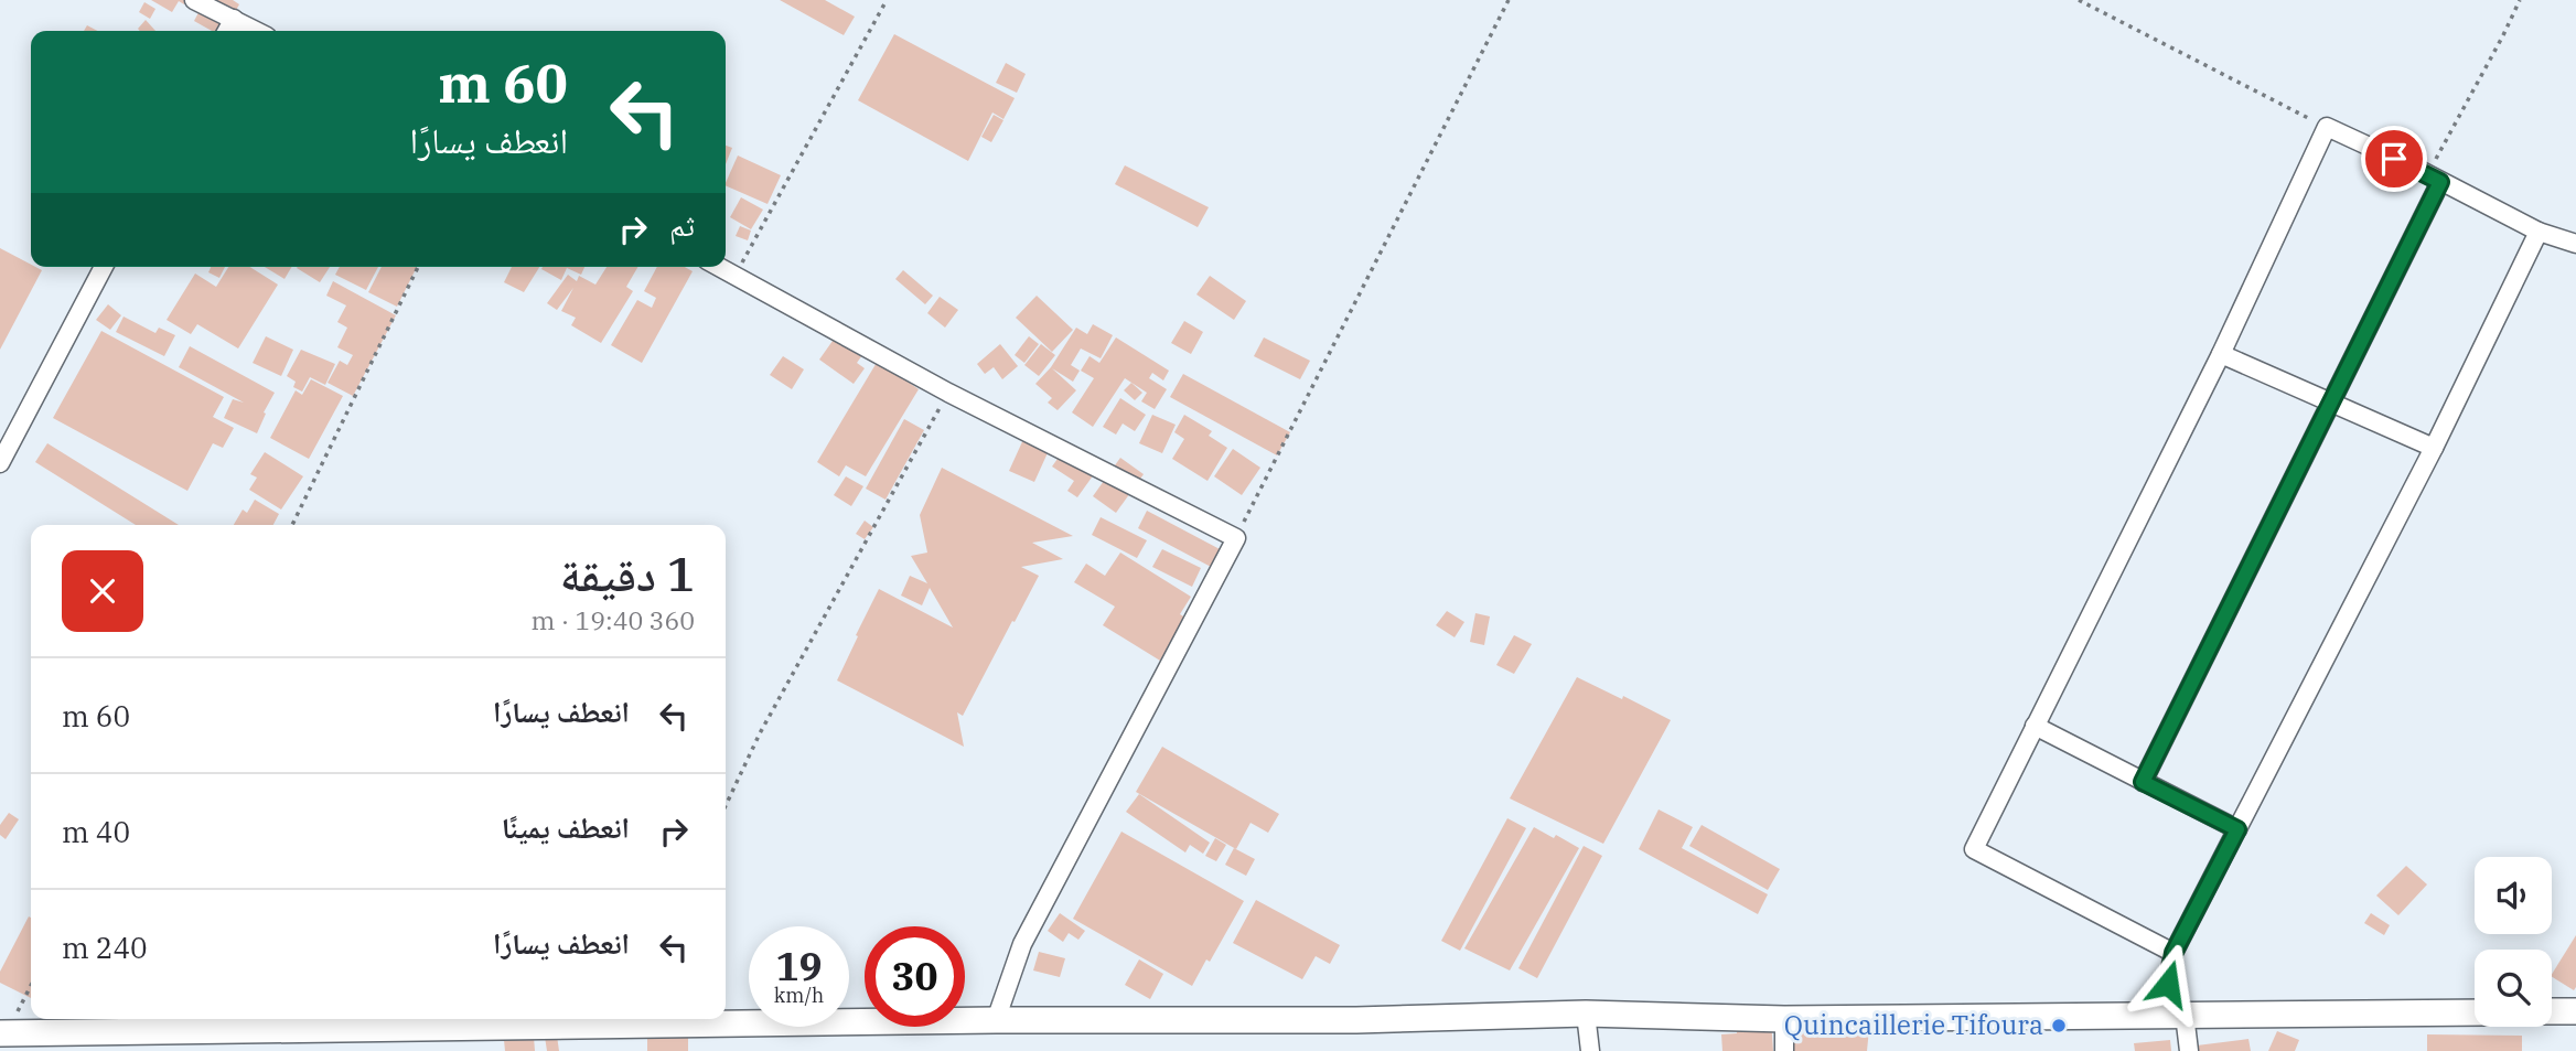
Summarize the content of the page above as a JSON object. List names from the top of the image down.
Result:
{
  "places": ["Quincaillerie Tifoura"],
  "page": {
    "turn": ["60 m", "انعطف يسارًا"],
    "then": "ثم",
    "heading": ["1 دقيقة", "360 m · 19:40"],
    "list": [
      {
        "name": "انعطف يسارًا",
        "value": "60 m"
      },
      {
        "name": "انعطف يمينًا",
        "value": "40 m"
      },
      {
        "name": "انعطف يسارًا",
        "value": "240 m"
      }
    ],
    "speed": "19 km/h",
    "limit": "30"
  }
}
